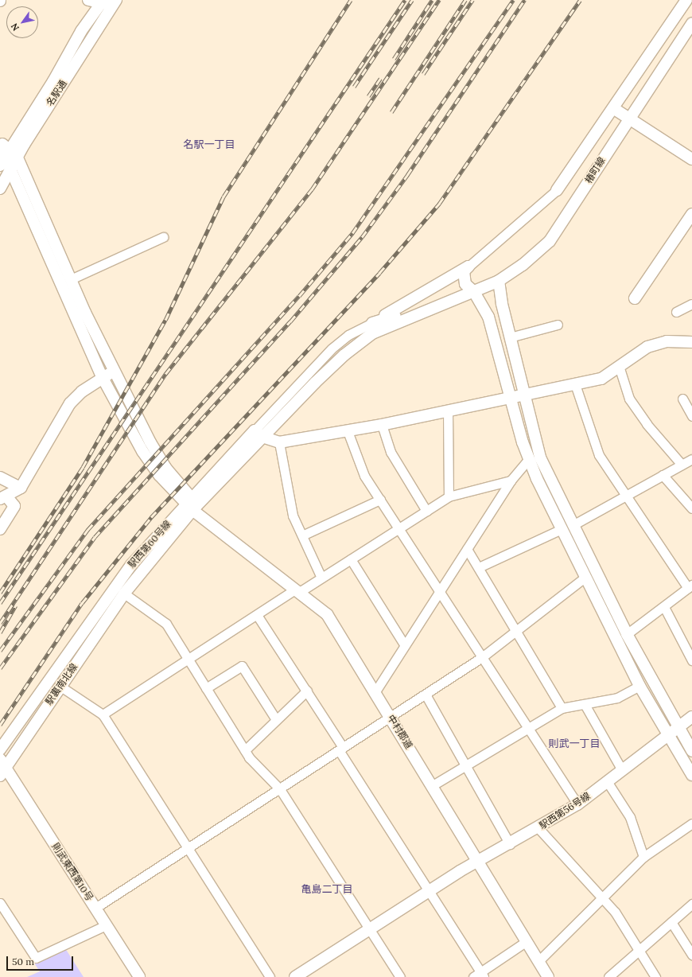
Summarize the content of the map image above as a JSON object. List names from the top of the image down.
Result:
{
  "streets": {
    "street": [
      "名駅通",
      "椿町線",
      "駅西第60号線",
      "駅裏南北線",
      "中村郡道",
      "駅西第56号線",
      "則武東西第10号"
    ]
  },
  "crossings": [
    ["椿町線", "駅西第60号線"],
    ["駅西第60号線", "駅裏南北線"],
    ["駅西第60号線", "中村郡道"],
    ["駅裏南北線", "則武東西第10号"],
    ["中村郡道", "駅西第56号線"]
  ],
  "districts": ["名駅一丁目", "則武一丁目", "亀島二丁目"],
  "scale_bar": "50 m",
  "north": "bottom left"
}
